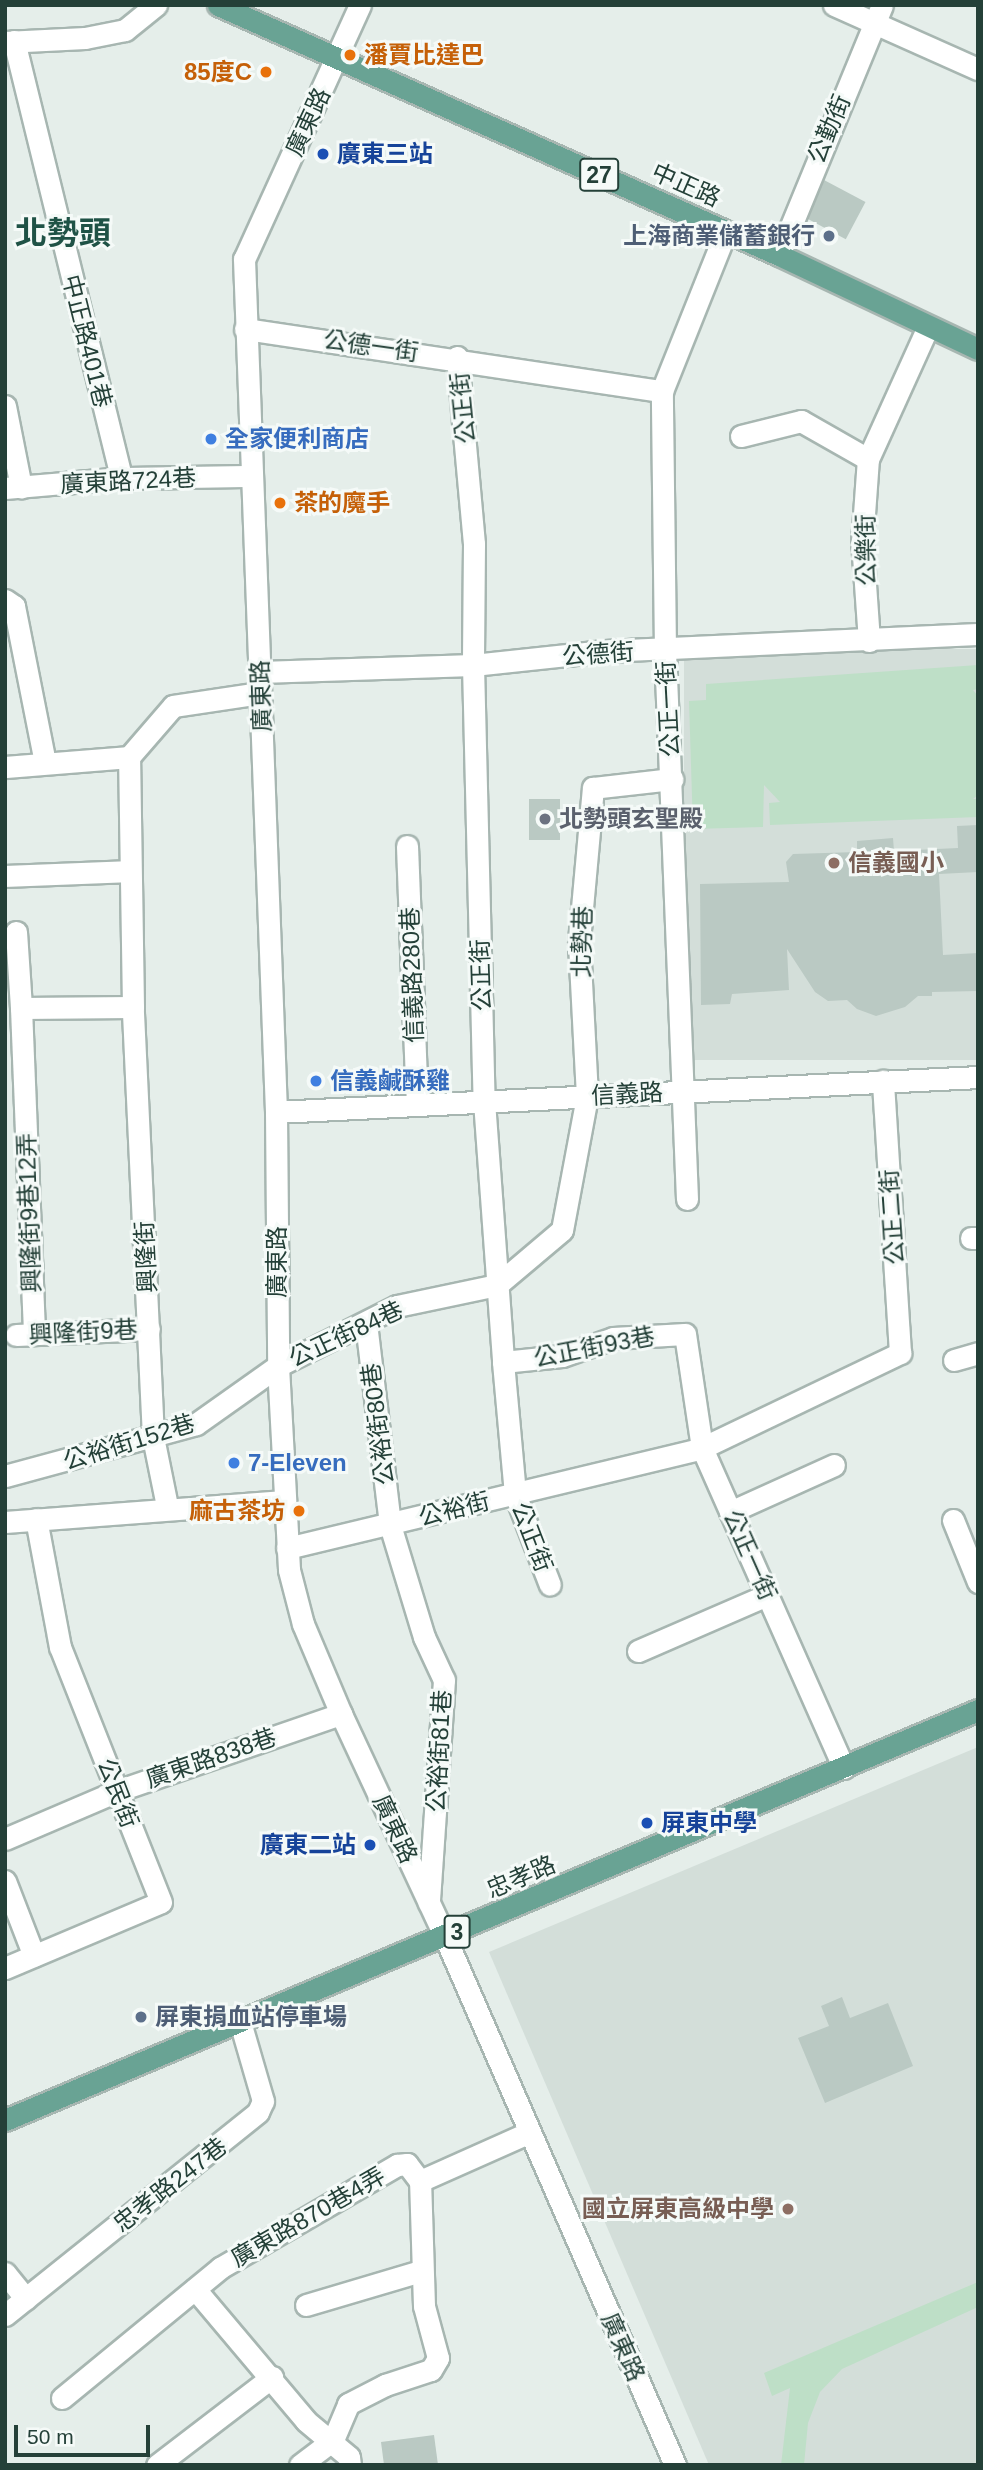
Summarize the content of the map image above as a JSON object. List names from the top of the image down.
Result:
{
  "streets": {
    "main road": [
      "27",
      "中正路",
      "忠孝路",
      "3"
    ],
    "street": [
      "廣東路",
      "公勤街",
      "中正路401巷",
      "公德一街",
      "公正街",
      "廣東路724巷",
      "公樂街",
      "公德街",
      "公正一街",
      "北勢巷",
      "信義路280巷",
      "信義路",
      "興隆街9巷12弄",
      "公正二街",
      "興隆街",
      "興隆街9巷",
      "公正街84巷",
      "公正街93巷",
      "公裕街80巷",
      "公裕街152巷",
      "公裕街",
      "公裕街81巷",
      "廣東路838巷",
      "公民街",
      "忠孝路247巷",
      "廣東路870巷4弄"
    ]
  },
  "crossings": [
    ["廣東路", "中正路"],
    ["廣東路", "公德一街"],
    ["廣東路", "廣東路724巷"],
    ["廣東路", "公德街"],
    ["廣東路", "信義路"],
    ["廣東路", "公正街84巷"],
    ["廣東路", "公裕街152巷"],
    ["廣東路", "公裕街"],
    ["廣東路", "公裕街81巷"],
    ["廣東路", "廣東路838巷"],
    ["廣東路", "忠孝路"],
    ["公勤街", "中正路"],
    ["中正路", "公樂街"],
    ["中正路", "公正一街"],
    ["中正路401巷", "廣東路724巷"],
    ["公德一街", "公正街"],
    ["公德一街", "公正一街"],
    ["公正街", "公德街"],
    ["公正街", "北勢巷"],
    ["公正街", "信義路"],
    ["公正街", "公正街84巷"],
    ["公正街", "公正街93巷"],
    ["公正街", "公裕街"],
    ["公樂街", "公德街"],
    ["公德街", "公正一街"],
    ["公德街", "興隆街"],
    ["公正一街", "北勢巷"],
    ["公正一街", "信義路"],
    ["公正一街", "公正街93巷"],
    ["公正一街", "公裕街"],
    ["公正一街", "忠孝路"],
    ["北勢巷", "信義路"],
    ["北勢巷", "公正街84巷"],
    ["信義路280巷", "信義路"],
    ["信義路", "公正二街"],
    ["興隆街9巷12弄", "興隆街9巷"],
    ["公正二街", "公裕街"],
    ["興隆街", "興隆街9巷"],
    ["興隆街", "公裕街152巷"],
    ["公正街84巷", "公裕街80巷"],
    ["公正街84巷", "公裕街152巷"],
    ["公裕街80巷", "公裕街"],
    ["公裕街80巷", "公裕街81巷"],
    ["公裕街", "公裕街81巷"],
    ["廣東路838巷", "公民街"],
    ["忠孝路", "忠孝路247巷"]
  ],
  "districts": ["北勢頭"],
  "places": [
    "潘賈比達巴",
    "85度C",
    "廣東三站",
    "上海商業儲蓄銀行",
    "全家便利商店",
    "茶的魔手",
    "北勢頭玄聖殿",
    "信義國小",
    "信義鹹酥雞",
    "7-Eleven",
    "麻古茶坊",
    "屏東中學",
    "廣東二站",
    "屏東捐血站停車場",
    "國立屏東高級中學"
  ],
  "scale_bar": "50 m"
}
